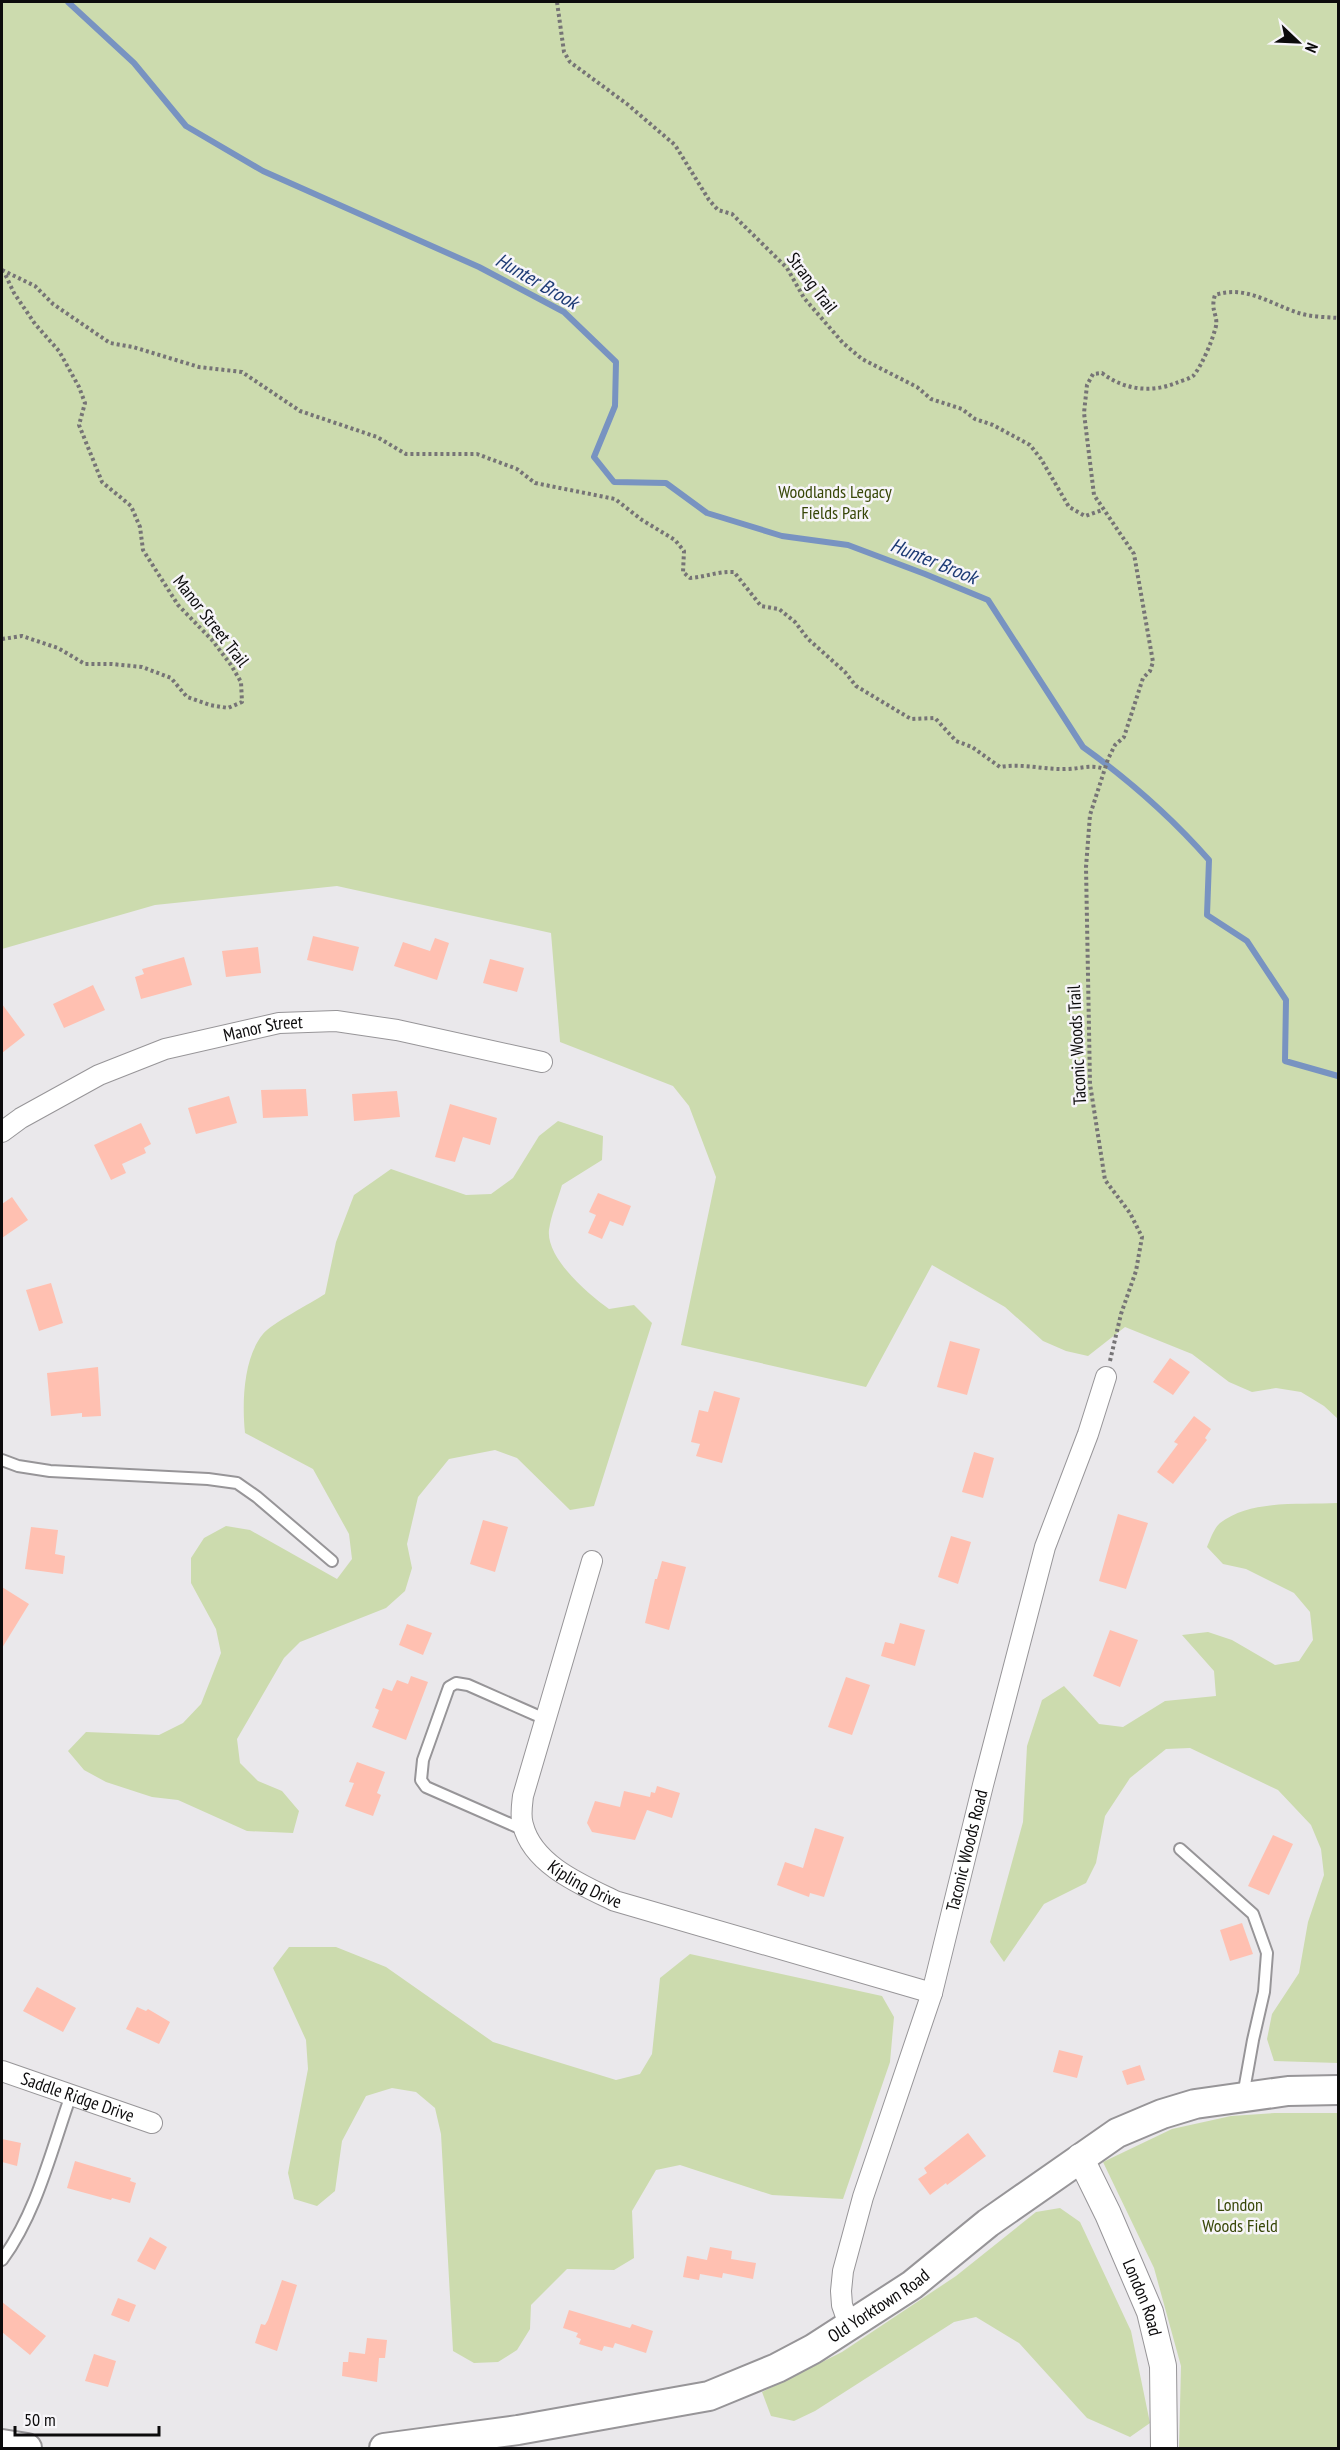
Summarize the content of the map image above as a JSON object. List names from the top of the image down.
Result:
{
  "streets": {
    "main road": ["Old Yorktown Road"],
    "street": [
      "Manor Street",
      "Taconic Woods Road",
      "Kipling Drive",
      "Saddle Ridge Drive",
      "London Road"
    ],
    "path": ["Strang Trail", "Manor Street Trail", "Taconic Woods Trail"]
  },
  "crossings": [
    ["Strang Trail", "Taconic Woods Trail"],
    ["Taconic Woods Trail", "Taconic Woods Road"],
    ["Taconic Woods Road", "Kipling Drive"],
    ["Taconic Woods Road", "Old Yorktown Road"],
    ["London Road", "Old Yorktown Road"]
  ],
  "water": ["Hunter Brook"],
  "parks": ["Woodlands Legacy Fields Park", "London Woods Field"],
  "scale_bar": "50 m",
  "north": "bottom right"
}
